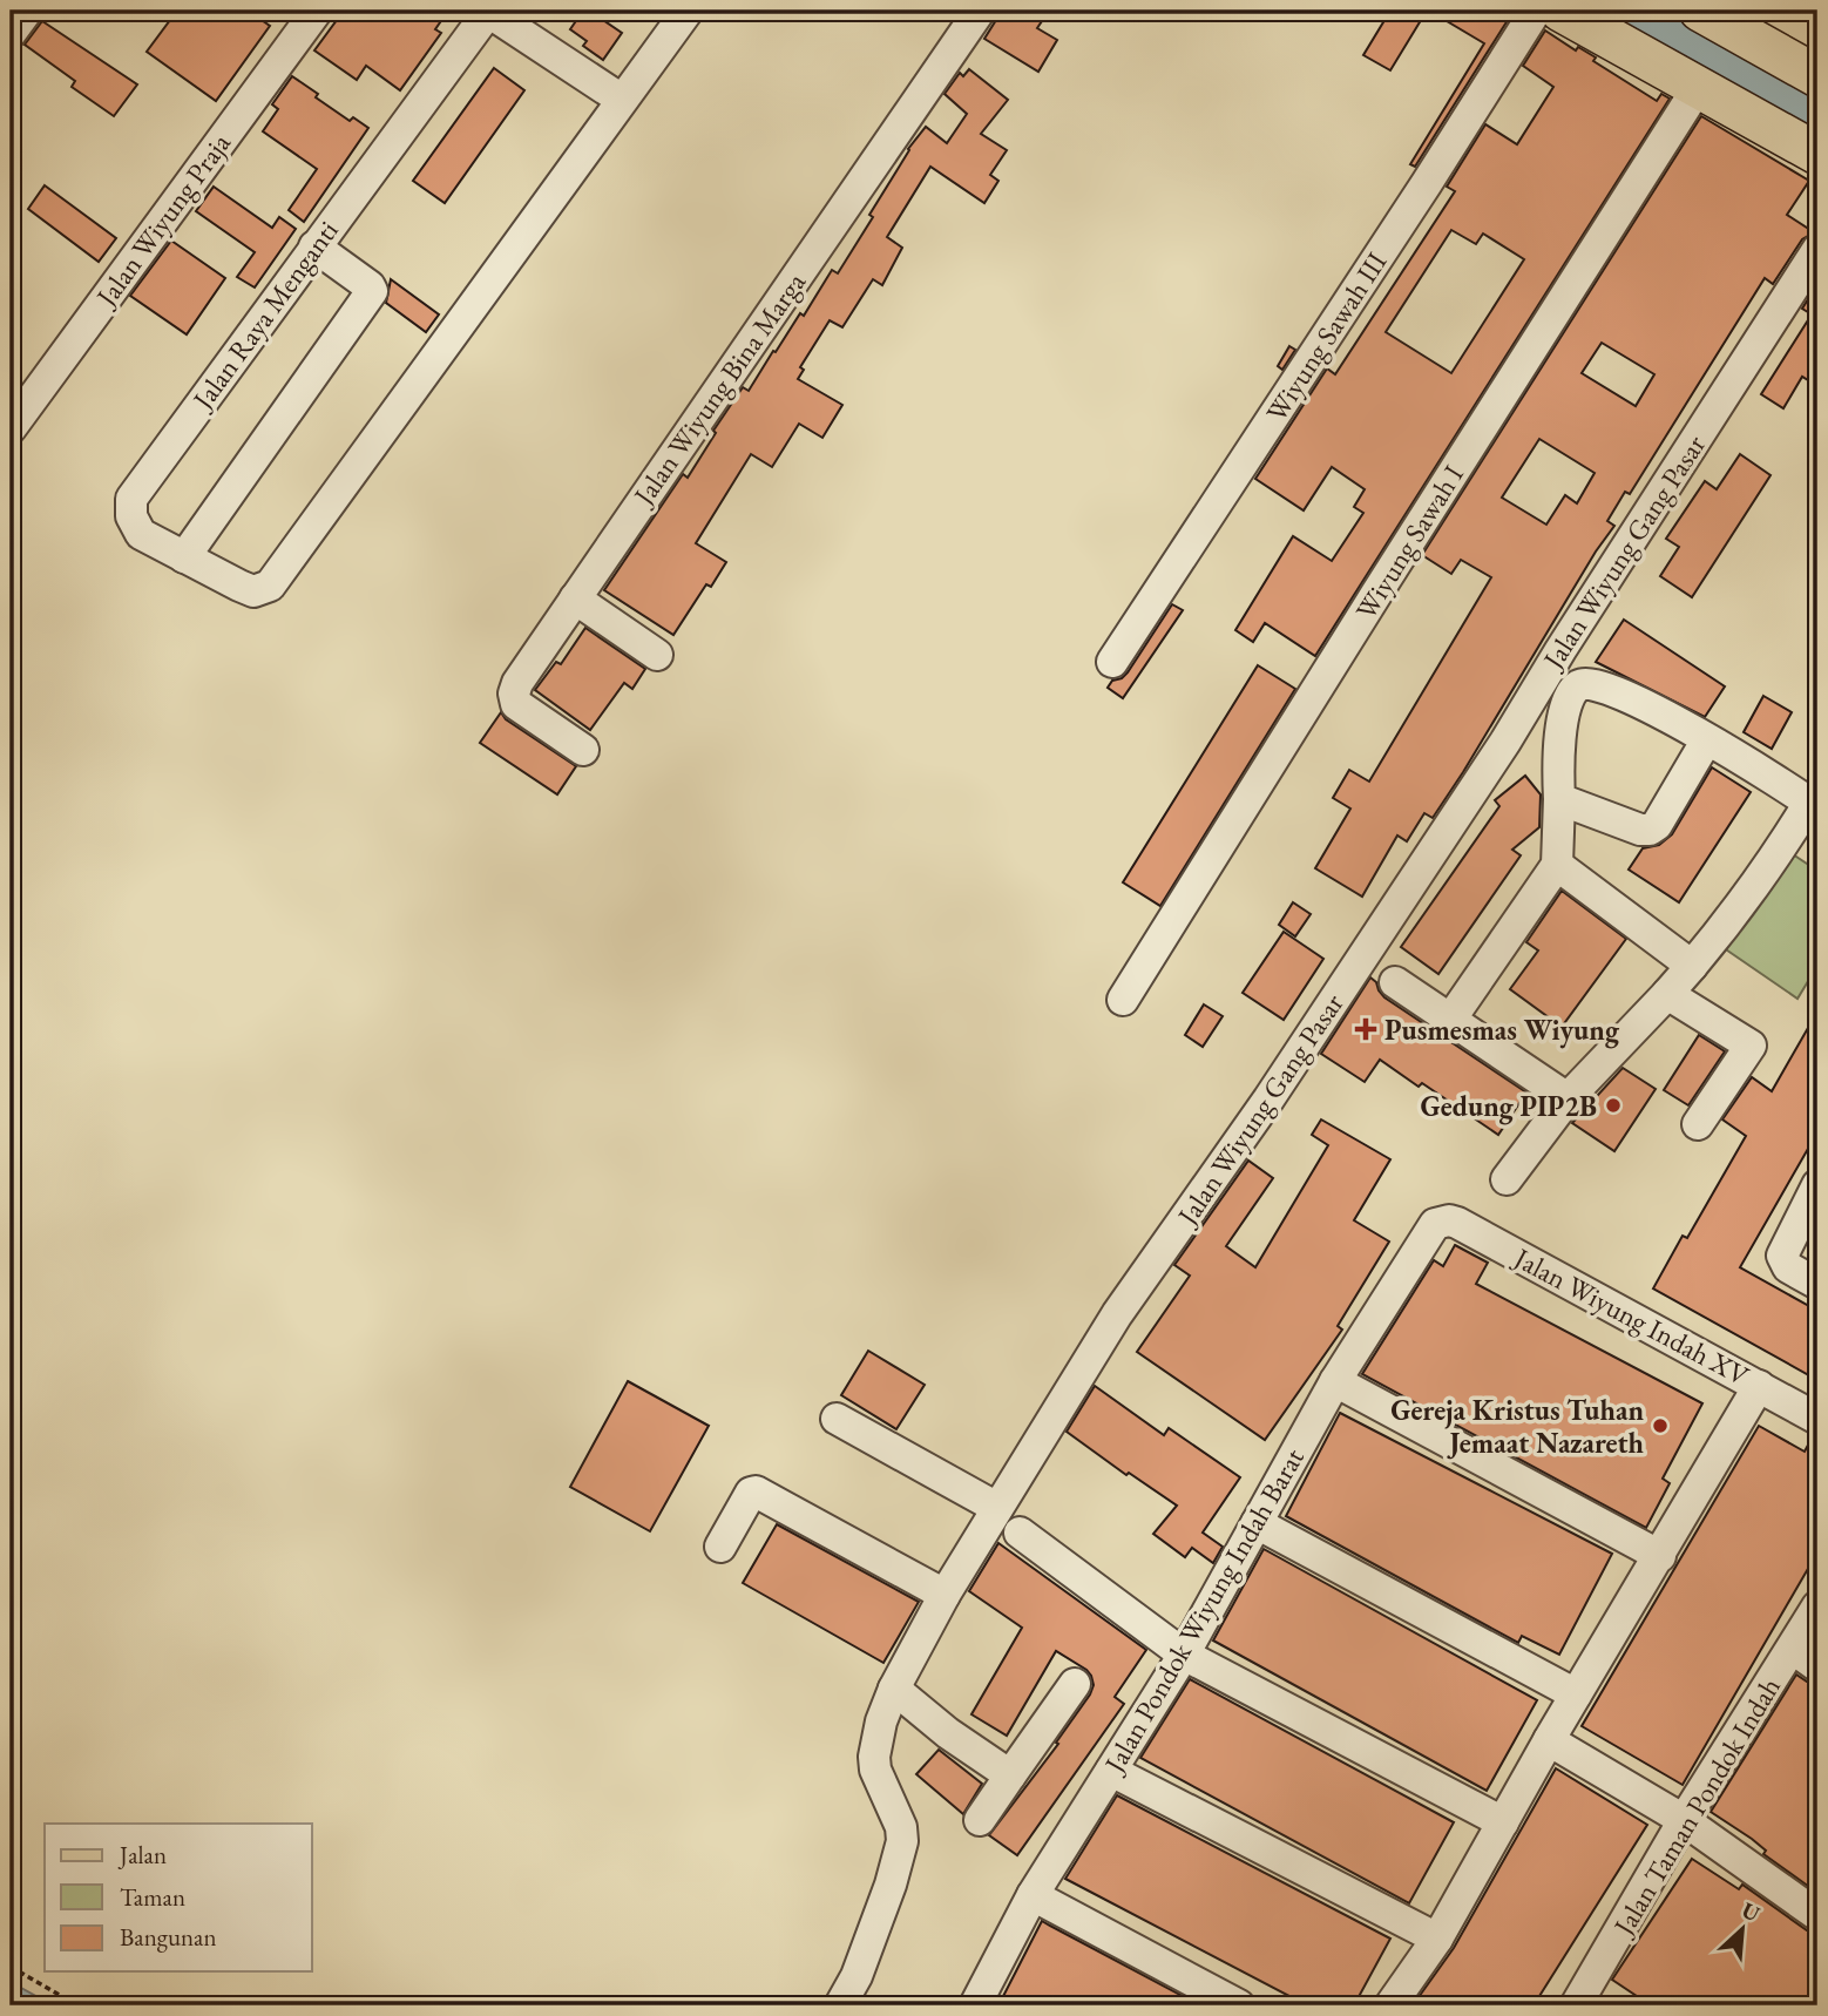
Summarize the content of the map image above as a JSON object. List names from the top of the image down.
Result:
{
  "streets": {
    "street": [
      "Jalan Wiyung Praja",
      "Jalan Raya Menganti",
      "Wiyung Sawah III",
      "Jalan Wiyung Bina Marga",
      "Wiyung Sawah I",
      "Jalan Wiyung Gang Pasar",
      "Jalan Wiyung Indah XV",
      "Jalan Pondok Wiyung Indah Barat",
      "Jalan Taman Pondok Indah"
    ]
  },
  "crossings": [
    ["Jalan Wiyung Indah XV", "Jalan Pondok Wiyung Indah Barat"]
  ],
  "places": {
    "health": ["Pusmesmas Wiyung"],
    "other": ["Gedung PIP2B", "Gereja Kristus Tuhan Jemaat Nazareth"]
  },
  "legend": ["Jalan", "Taman", "Bangunan"],
  "north": "top right"
}
